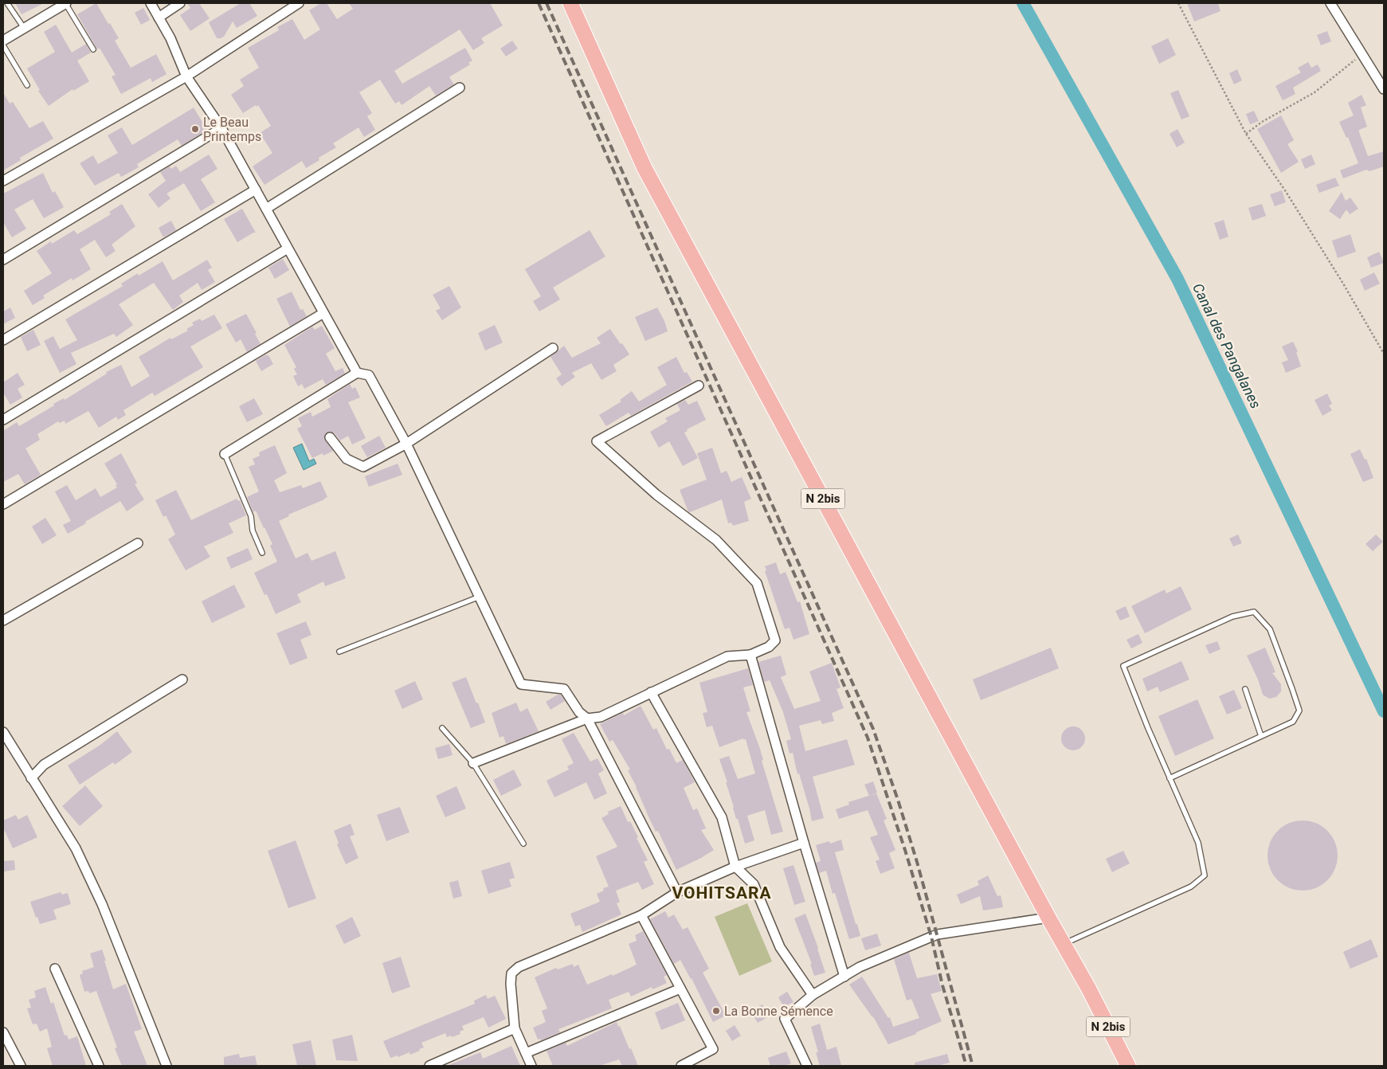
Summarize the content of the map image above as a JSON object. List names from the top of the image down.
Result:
{
  "streets": {
    "main road": ["N 2bis"]
  },
  "districts": ["VOHITSARA"],
  "water": ["Canal des Pangalanes"],
  "places": ["Le Beau Printemps", "La Bonne Sémence"]
}
